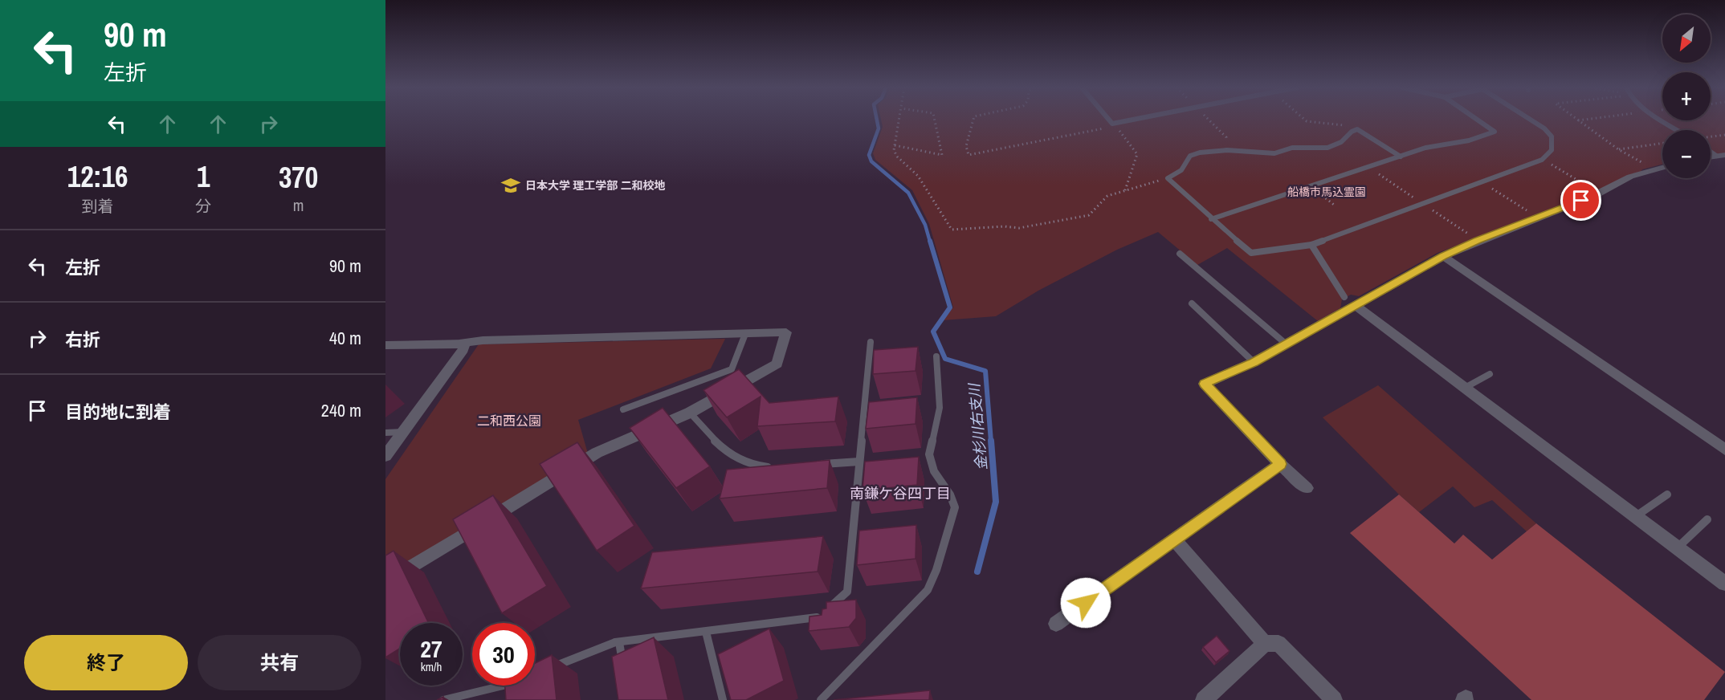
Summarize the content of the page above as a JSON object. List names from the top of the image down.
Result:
{
  "districts": ["南鎌ケ谷四丁目"],
  "water": ["金杉川右支川"],
  "parks": ["船橋市馬込霊園", "二和西公園"],
  "places": {
    "school or university": ["日本大学 理工学部 二和校地"]
  },
  "north": "bottom left",
  "page": {
    "turn": ["90 m", "左折"],
    "map_buttons": ["+", "−"],
    "eta": [
      "12:16",
      "到着",
      "1",
      "分",
      "370",
      "m"
    ],
    "list": [
      {
        "name": "左折",
        "value": "90 m"
      },
      {
        "name": "右折",
        "value": "40 m"
      },
      {
        "name": "目的地に到着",
        "value": "240 m"
      }
    ],
    "speed": "27 km/h",
    "limit": "30",
    "buttons": ["終了", "共有"]
  }
}
